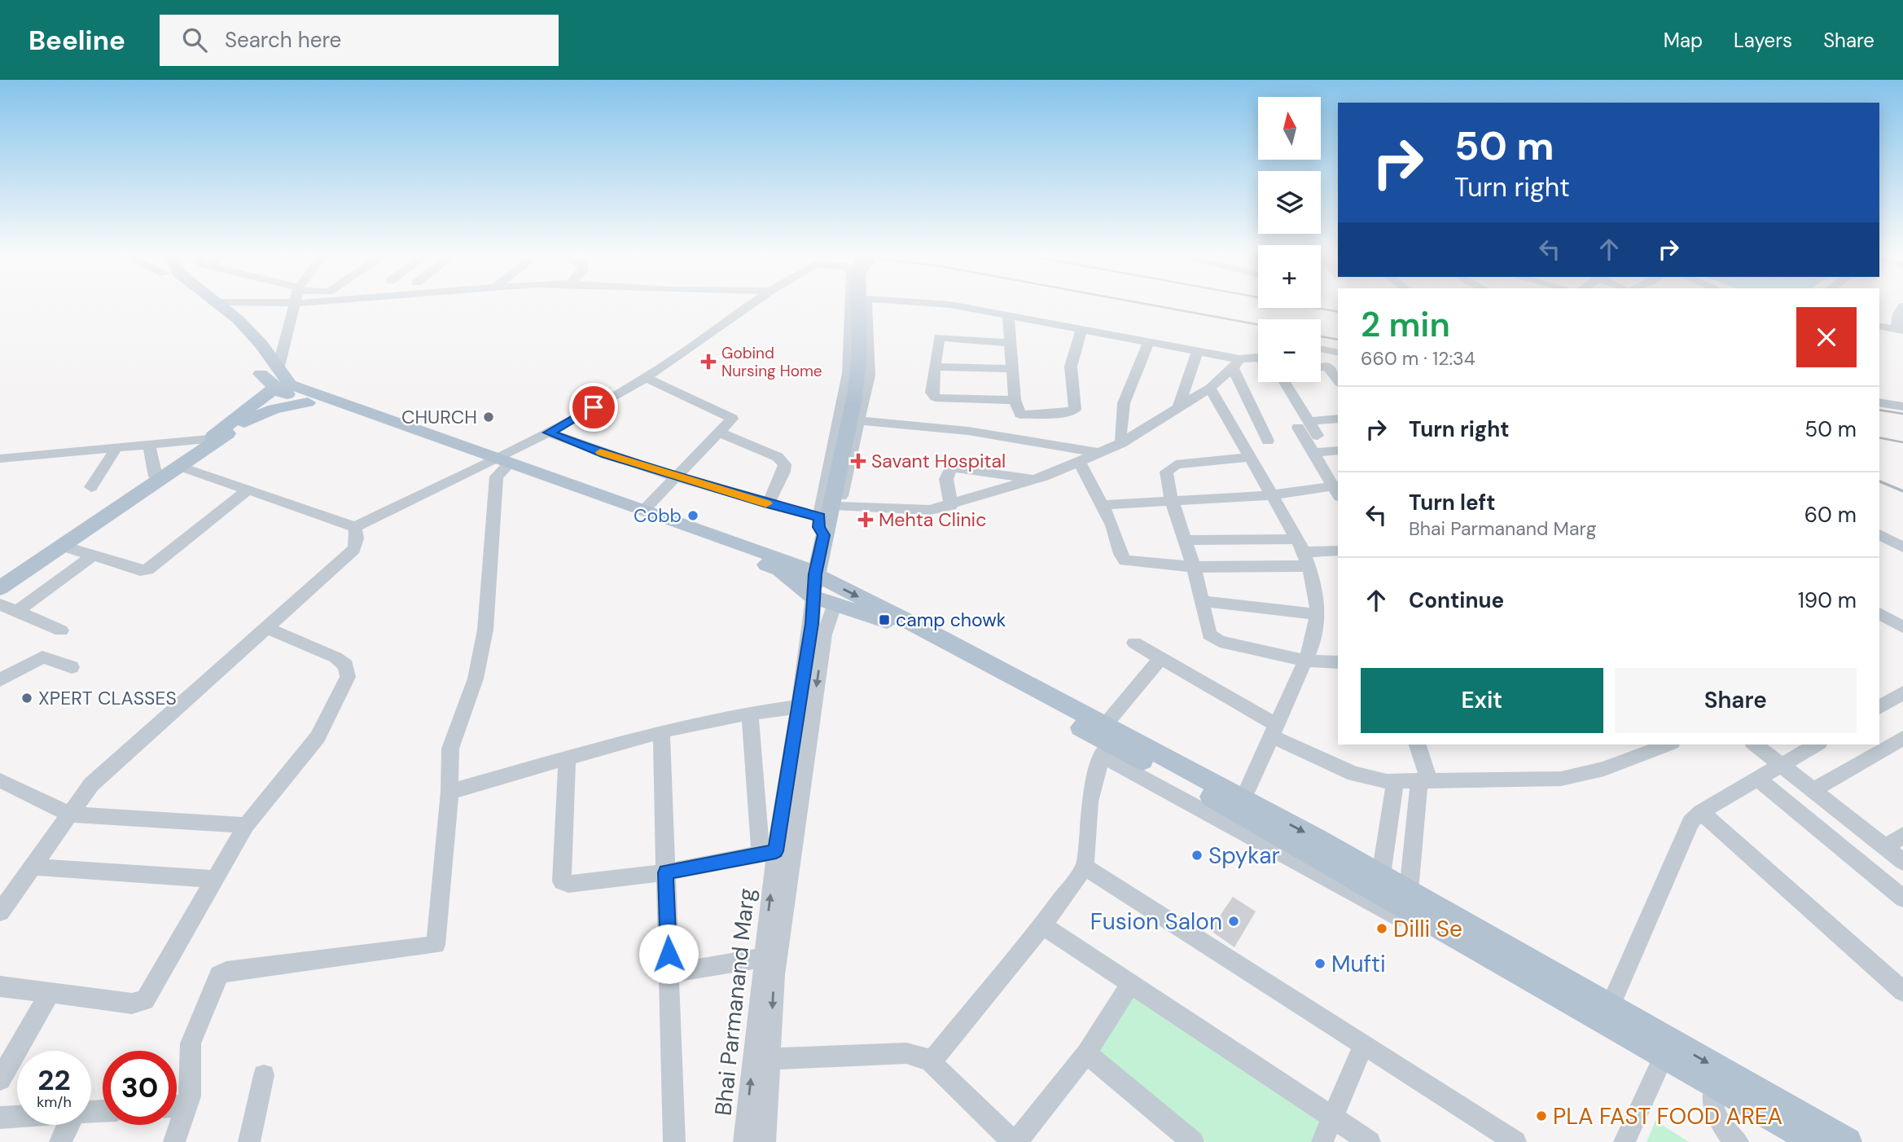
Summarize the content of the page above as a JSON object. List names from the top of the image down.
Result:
{
  "streets": {
    "street": ["Bhai Parmanand Marg"]
  },
  "places": {
    "health": ["Gobind Nursing Home", "Savant Hospital", "Mehta Clinic"],
    "other": [
      "CHURCH",
      "Cobb",
      "XPERT CLASSES",
      "Spykar",
      "Fusion Salon",
      "Dilli Se",
      "Mufti",
      "PLA FAST FOOD AREA"
    ],
    "transit": ["camp chowk"]
  },
  "north": "top",
  "page": {
    "header": "Beeline",
    "search": "Search here",
    "nav": ["Map", "Layers", "Share"],
    "map_buttons": ["+", "−"],
    "turn": ["50 m", "Turn right"],
    "heading": ["2 min", "660 m · 12:34"],
    "list": [
      {
        "name": "Turn right",
        "value": "50 m"
      },
      {
        "name": "Turn left",
        "note": "Bhai Parmanand Marg",
        "value": "60 m"
      },
      {
        "name": "Continue",
        "value": "190 m"
      }
    ],
    "buttons": ["Exit", "Share"],
    "speed": "22 km/h",
    "limit": "30"
  }
}
